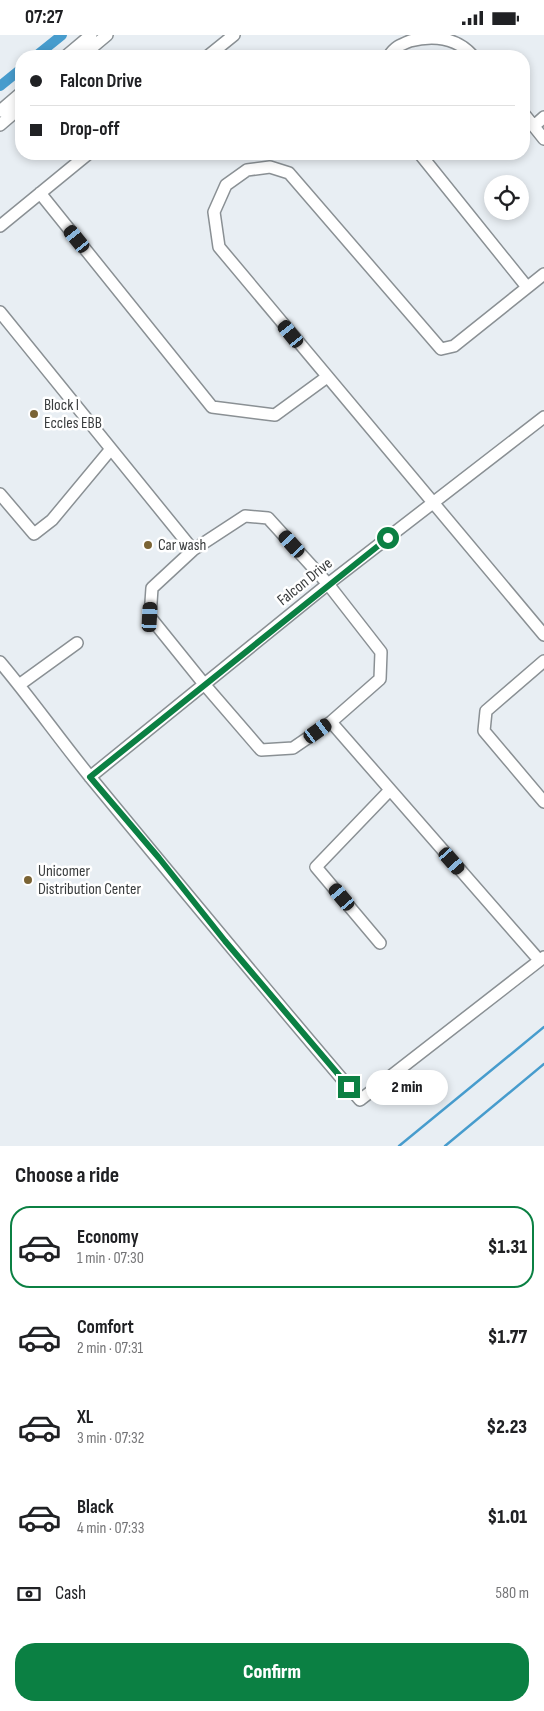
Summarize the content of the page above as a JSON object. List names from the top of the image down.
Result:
{
  "streets": {
    "street": ["Falcon Drive"]
  },
  "places": ["Block I Eccles EBB", "Car wash", "Unicomer Distribution Center"],
  "page": {
    "status": "07:27",
    "banner": ["Falcon Drive", "Drop-off"],
    "bubble": "2 min",
    "heading": "Choose a ride",
    "list": [
      {
        "name": "Economy",
        "note": "1 min · 07:30",
        "value": "$1.31"
      },
      {
        "name": "Comfort",
        "note": "2 min · 07:31",
        "value": "$1.77"
      },
      {
        "name": "XL",
        "note": "3 min · 07:32",
        "value": "$2.23"
      },
      {
        "name": "Black",
        "note": "4 min · 07:33",
        "value": "$1.01"
      }
    ],
    "pay": ["Cash", "580 m"],
    "buttons": "Confirm"
  }
}
